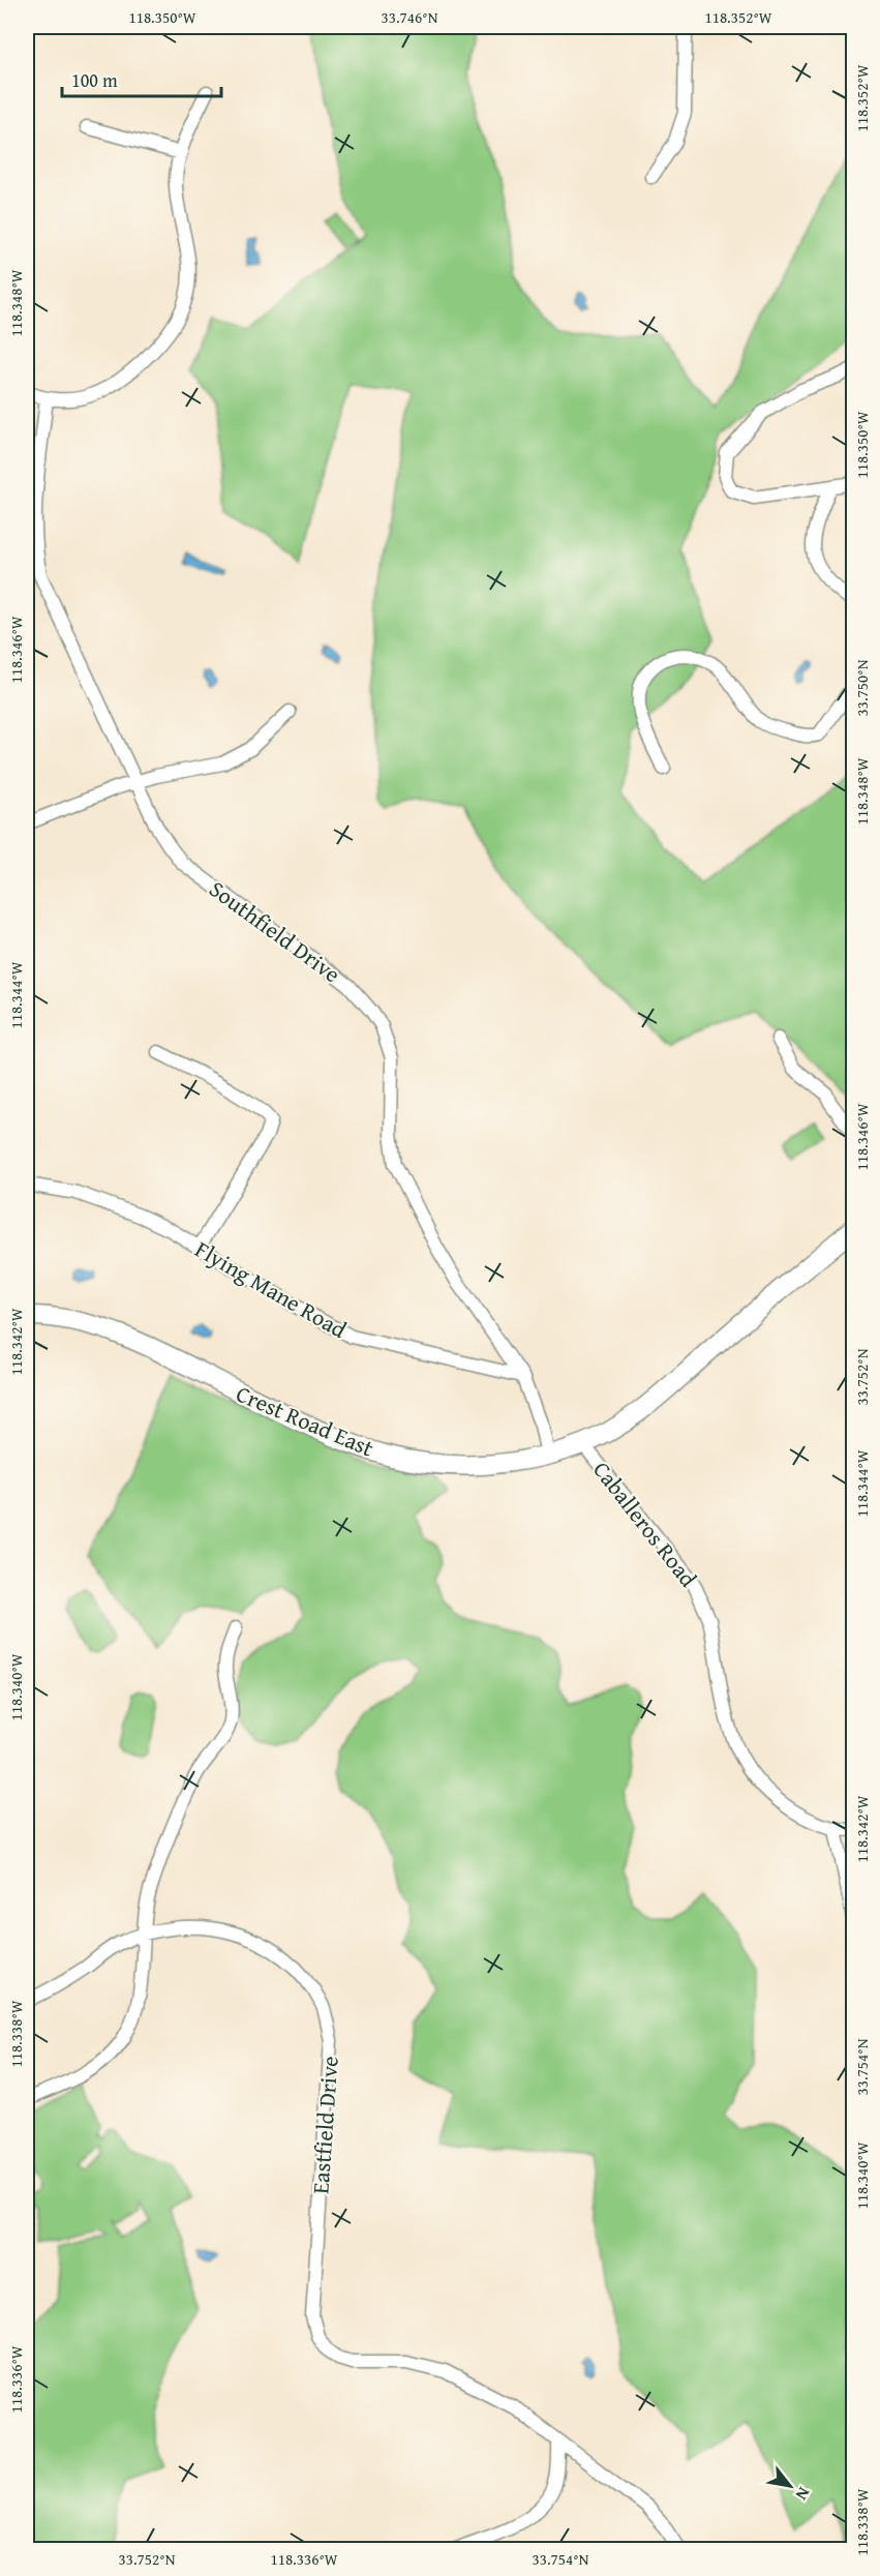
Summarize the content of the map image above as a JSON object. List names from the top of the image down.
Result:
{
  "streets": {
    "street": [
      "Southfield Drive",
      "Flying Mane Road",
      "Crest Road East",
      "Caballeros Road",
      "Eastfield Drive"
    ]
  },
  "crossings": [
    ["Southfield Drive", "Flying Mane Road"],
    ["Southfield Drive", "Crest Road East"],
    ["Crest Road East", "Caballeros Road"]
  ],
  "scale_bar": "100 m",
  "north": "bottom right",
  "coordinates": [
    "118.350°W",
    "33.746°N",
    "118.352°W",
    "118.348°W",
    "118.346°W",
    "33.750°N",
    "118.344°W",
    "118.342°W",
    "33.752°N",
    "118.340°W",
    "118.338°W",
    "33.754°N",
    "118.336°W"
  ]
}
